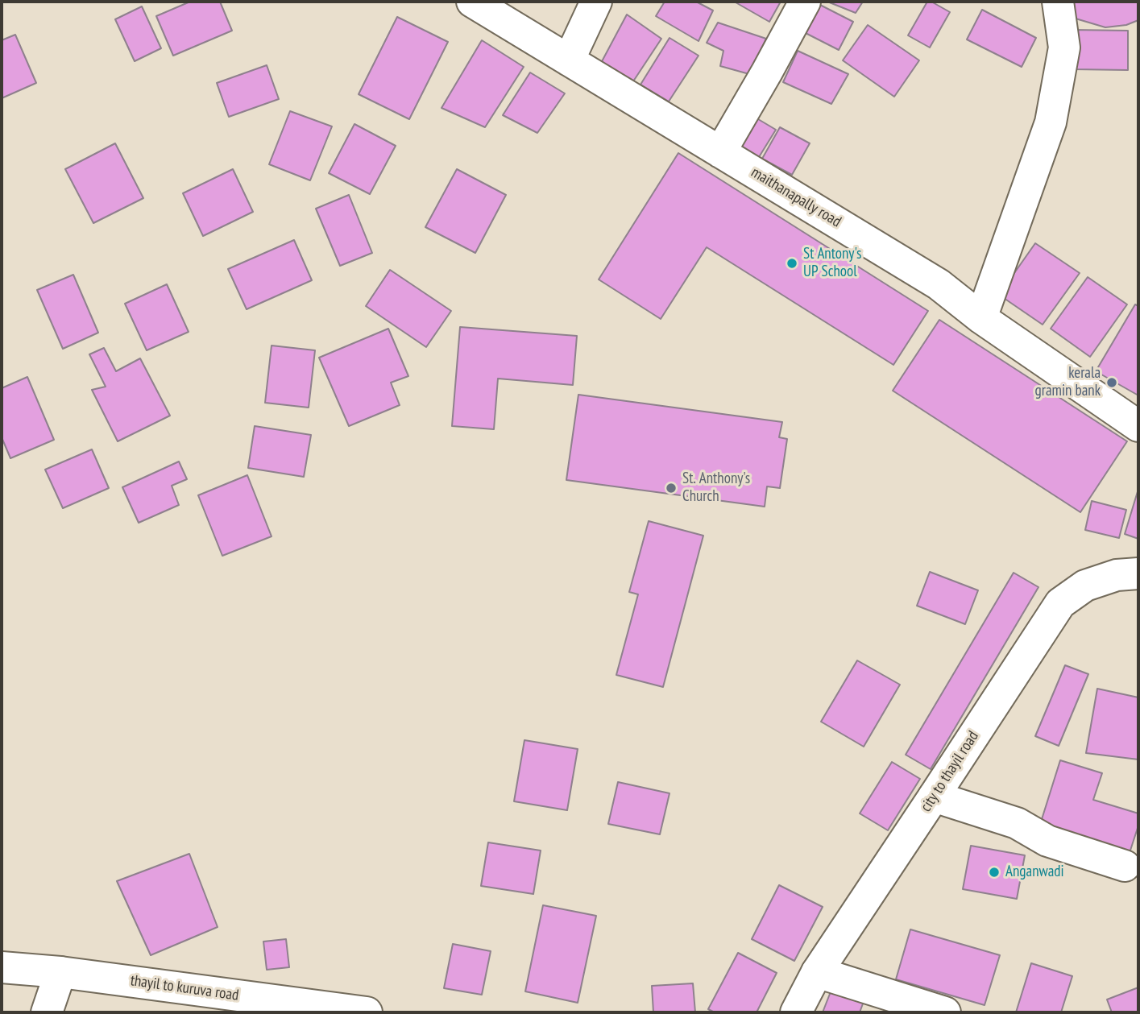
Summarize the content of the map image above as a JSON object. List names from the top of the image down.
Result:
{
  "streets": {
    "street": ["maithanapally road", "city to thayil road", "thayil to kuruva road"]
  },
  "places": [
    "St Antony's UP School",
    "kerala gramin bank",
    "St. Anthony's Church",
    "Anganwadi"
  ]
}
